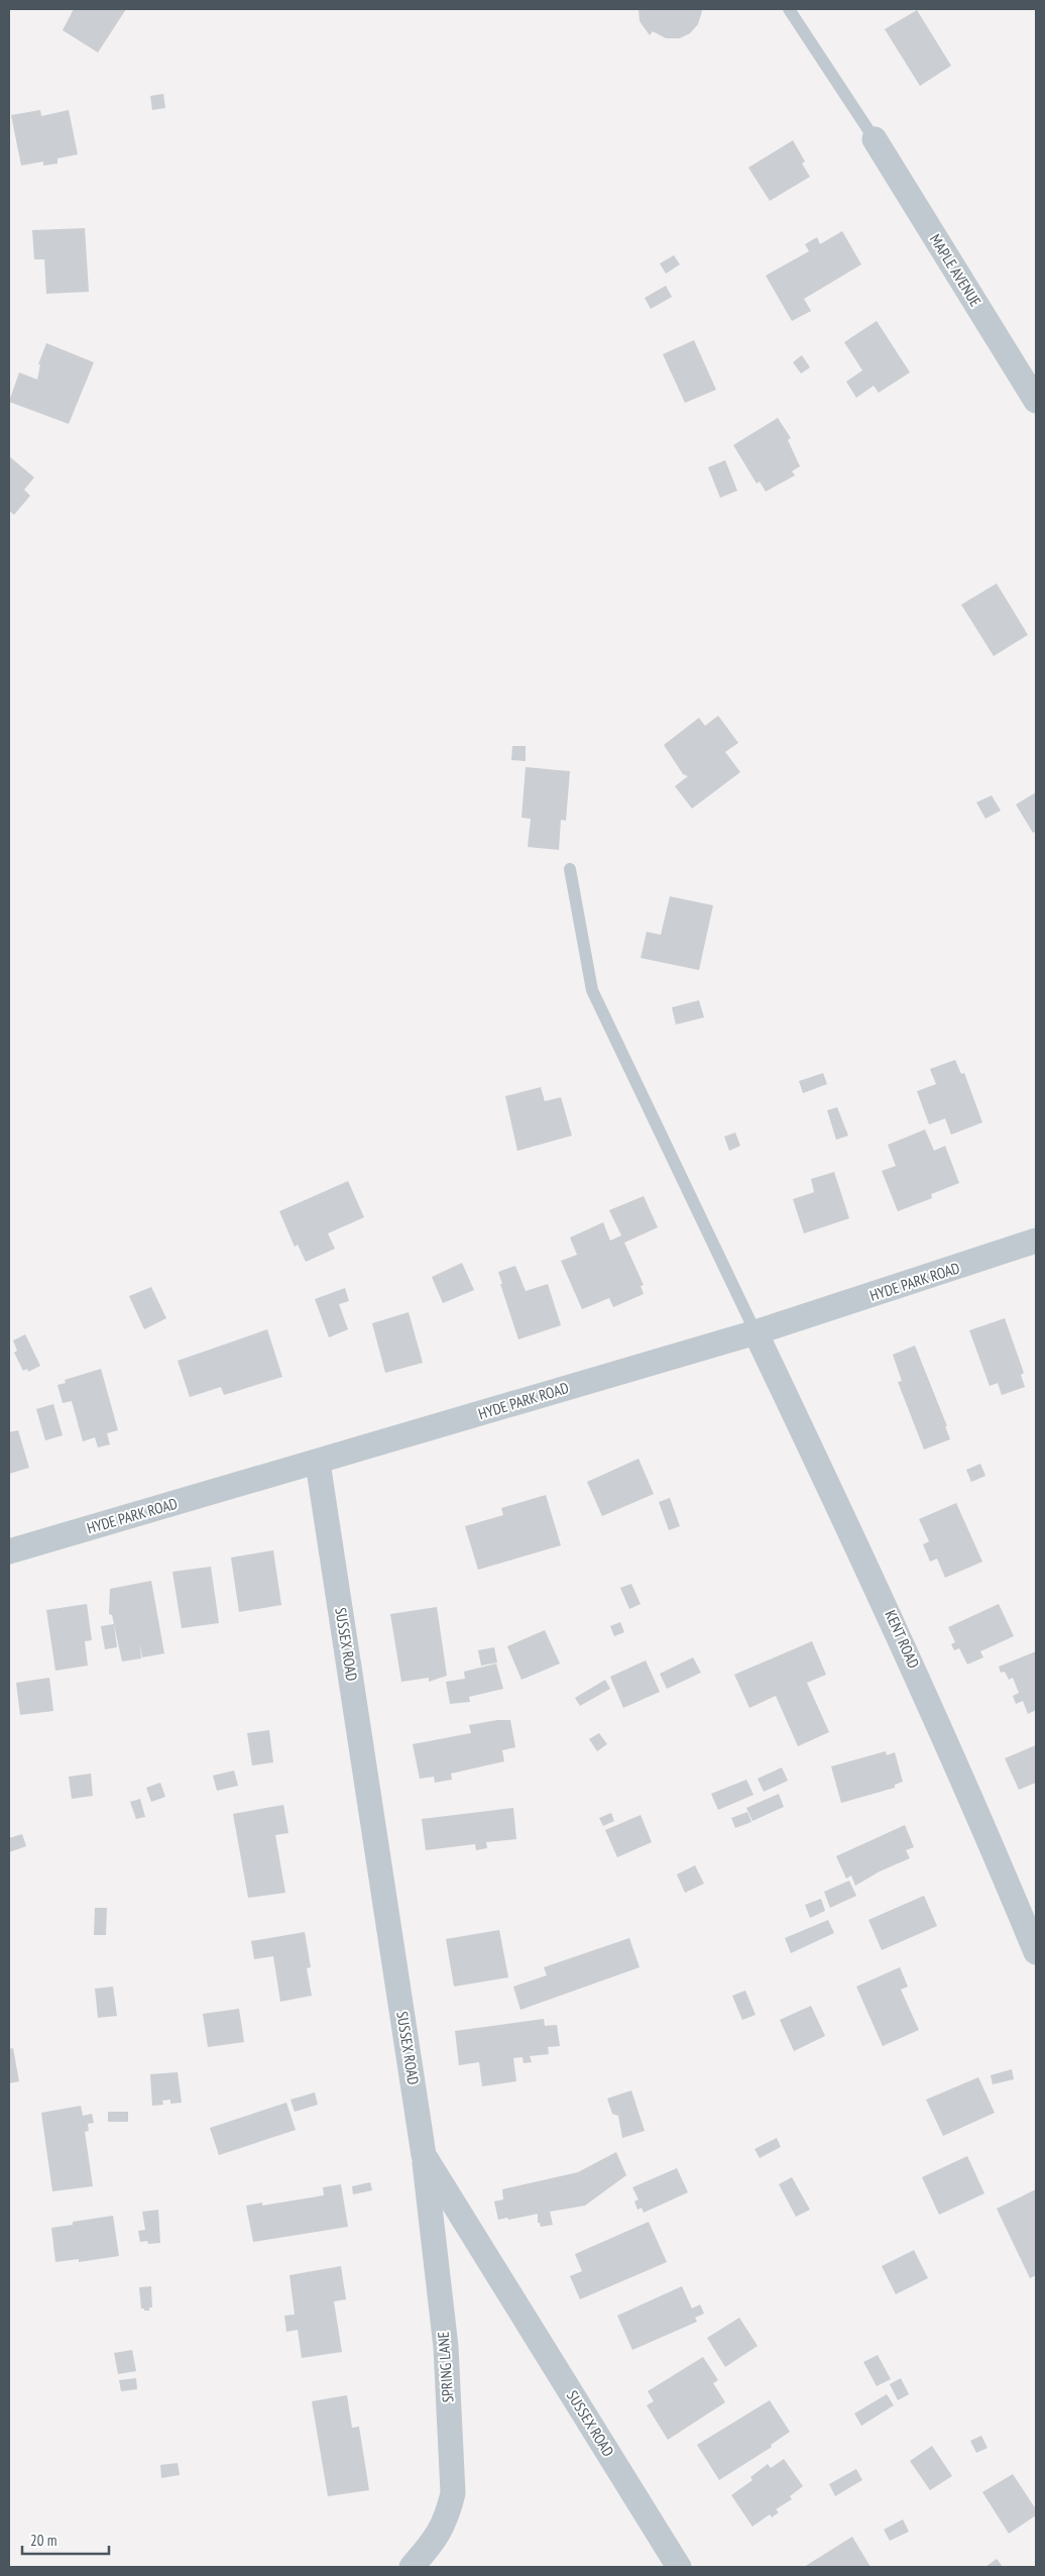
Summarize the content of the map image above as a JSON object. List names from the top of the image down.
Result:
{
  "streets": {
    "street": [
      "MAPLE AVENUE",
      "HYDE PARK ROAD",
      "KENT ROAD",
      "SUSSEX ROAD",
      "SPRING LANE"
    ]
  },
  "crossings": [
    ["HYDE PARK ROAD", "KENT ROAD"],
    ["HYDE PARK ROAD", "SUSSEX ROAD"],
    ["SUSSEX ROAD", "SPRING LANE"]
  ],
  "scale_bar": "20 m"
}
